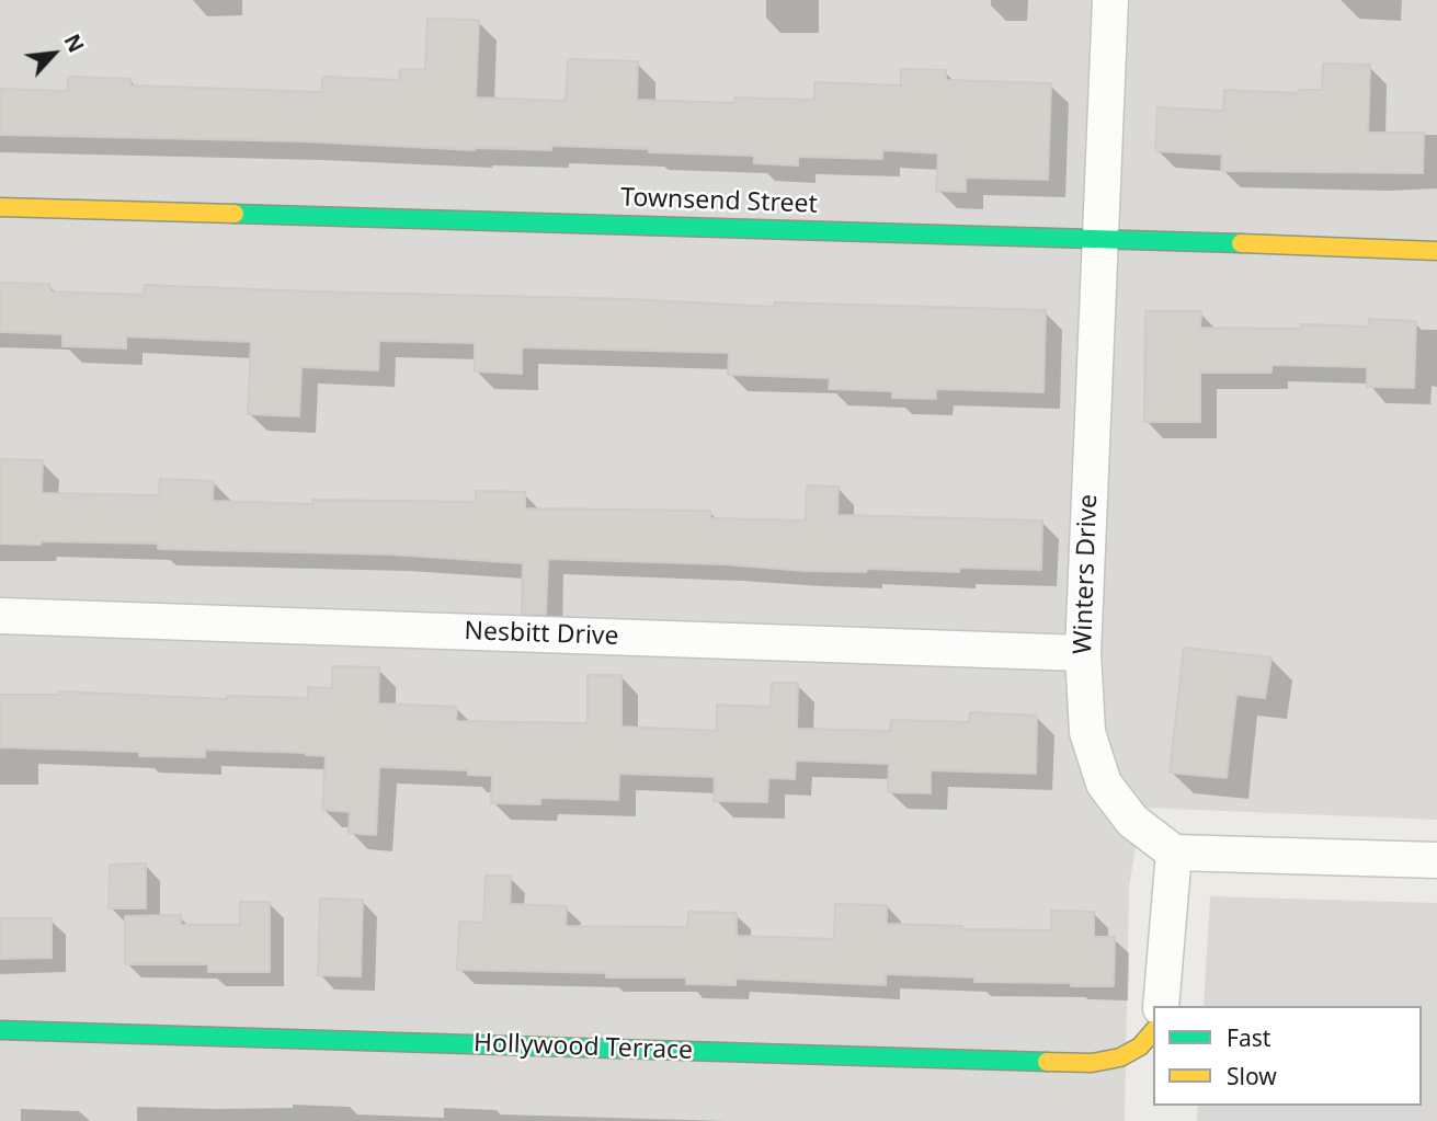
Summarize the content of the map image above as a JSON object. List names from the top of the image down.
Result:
{
  "streets": {
    "street": [
      "Townsend Street",
      "Winters Drive",
      "Nesbitt Drive",
      "Hollywood Terrace"
    ]
  },
  "crossings": [
    ["Townsend Street", "Winters Drive"],
    ["Winters Drive", "Nesbitt Drive"]
  ],
  "legend": ["Fast", "Slow"],
  "north": "top right"
}
